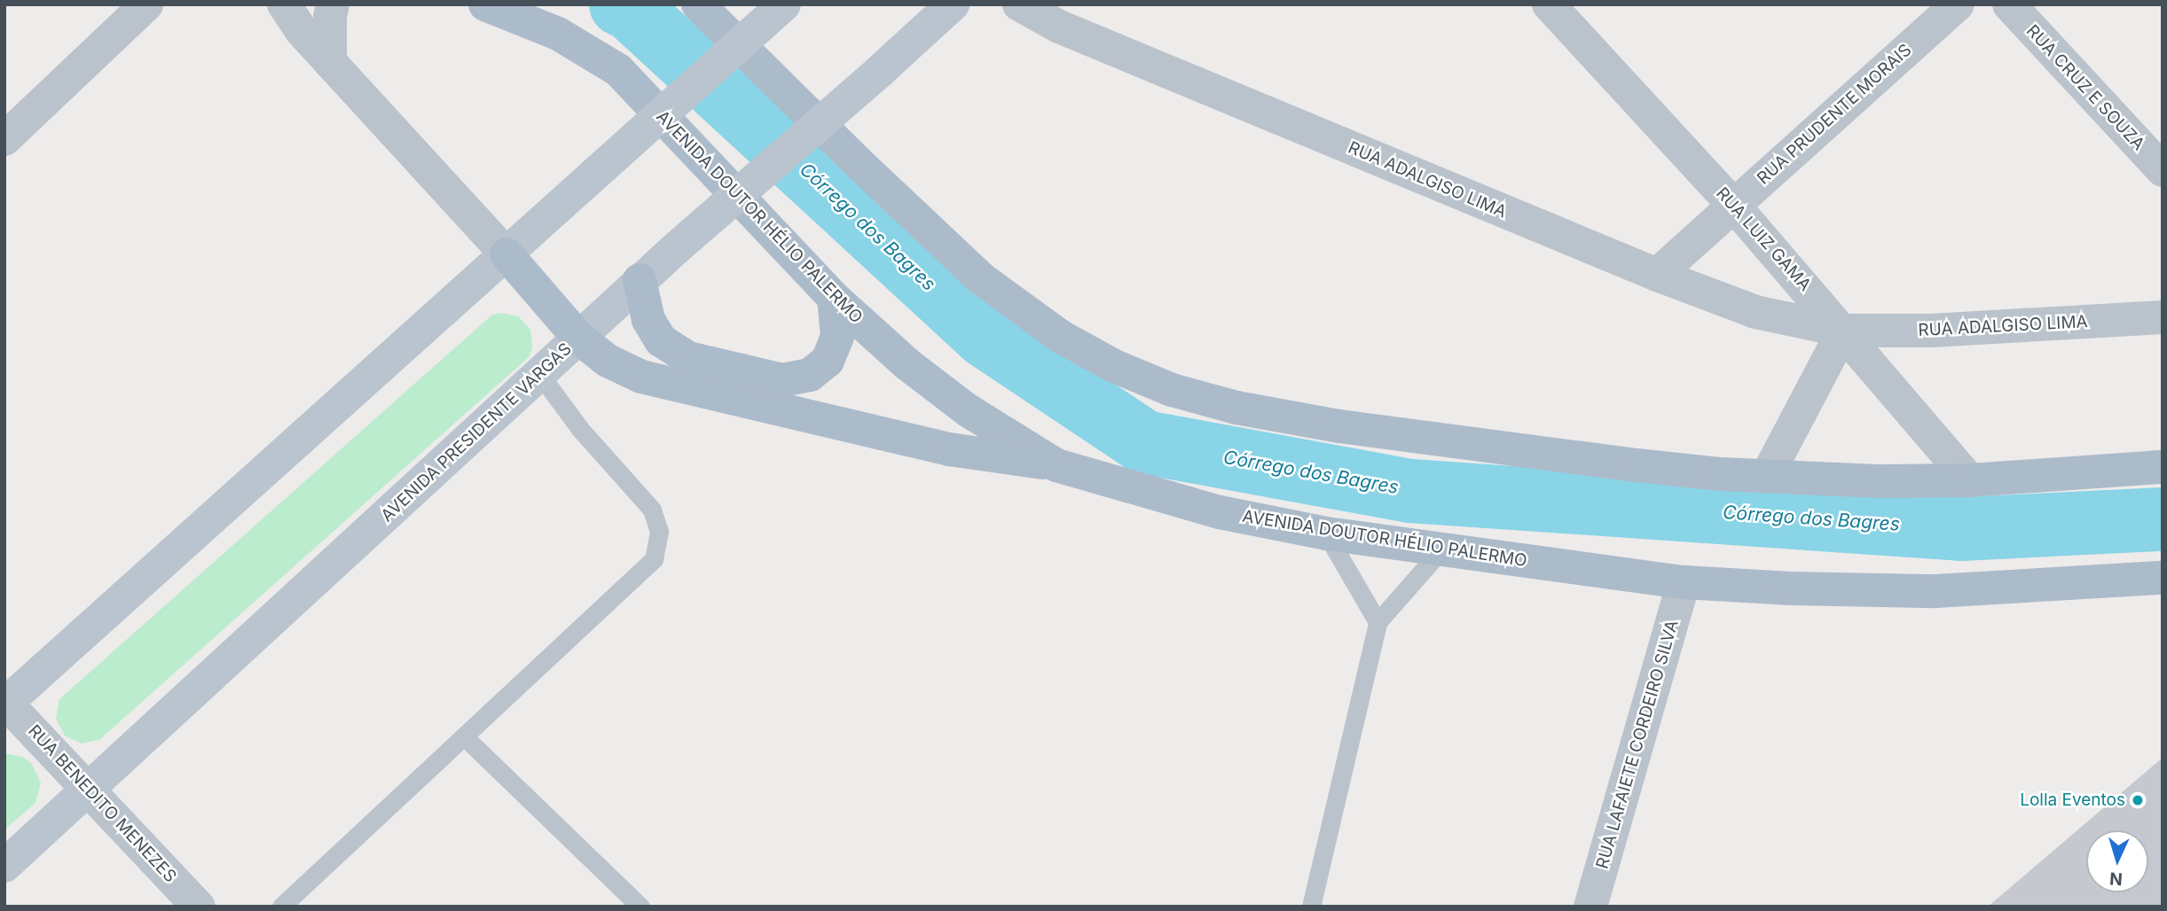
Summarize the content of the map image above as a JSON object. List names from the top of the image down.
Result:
{
  "streets": {
    "main road": ["AVENIDA DOUTOR HÉLIO PALERMO", "AVENIDA PRESIDENTE VARGAS"],
    "street": [
      "RUA CRUZ E SOUZA",
      "RUA PRUDENTE MORAIS",
      "RUA ADALGISO LIMA",
      "RUA LUIZ GAMA",
      "RUA LAFAIETE CORDEIRO SILVA",
      "RUA BENEDITO MENEZES"
    ]
  },
  "crossings": [
    ["RUA PRUDENTE MORAIS", "RUA ADALGISO LIMA"],
    ["RUA PRUDENTE MORAIS", "RUA LUIZ GAMA"],
    ["RUA ADALGISO LIMA", "RUA LUIZ GAMA"],
    ["AVENIDA DOUTOR HÉLIO PALERMO", "RUA LAFAIETE CORDEIRO SILVA"],
    ["AVENIDA PRESIDENTE VARGAS", "RUA BENEDITO MENEZES"]
  ],
  "water": ["Córrego dos Bagres"],
  "places": ["Lolla Eventos"],
  "north": "bottom"
}
